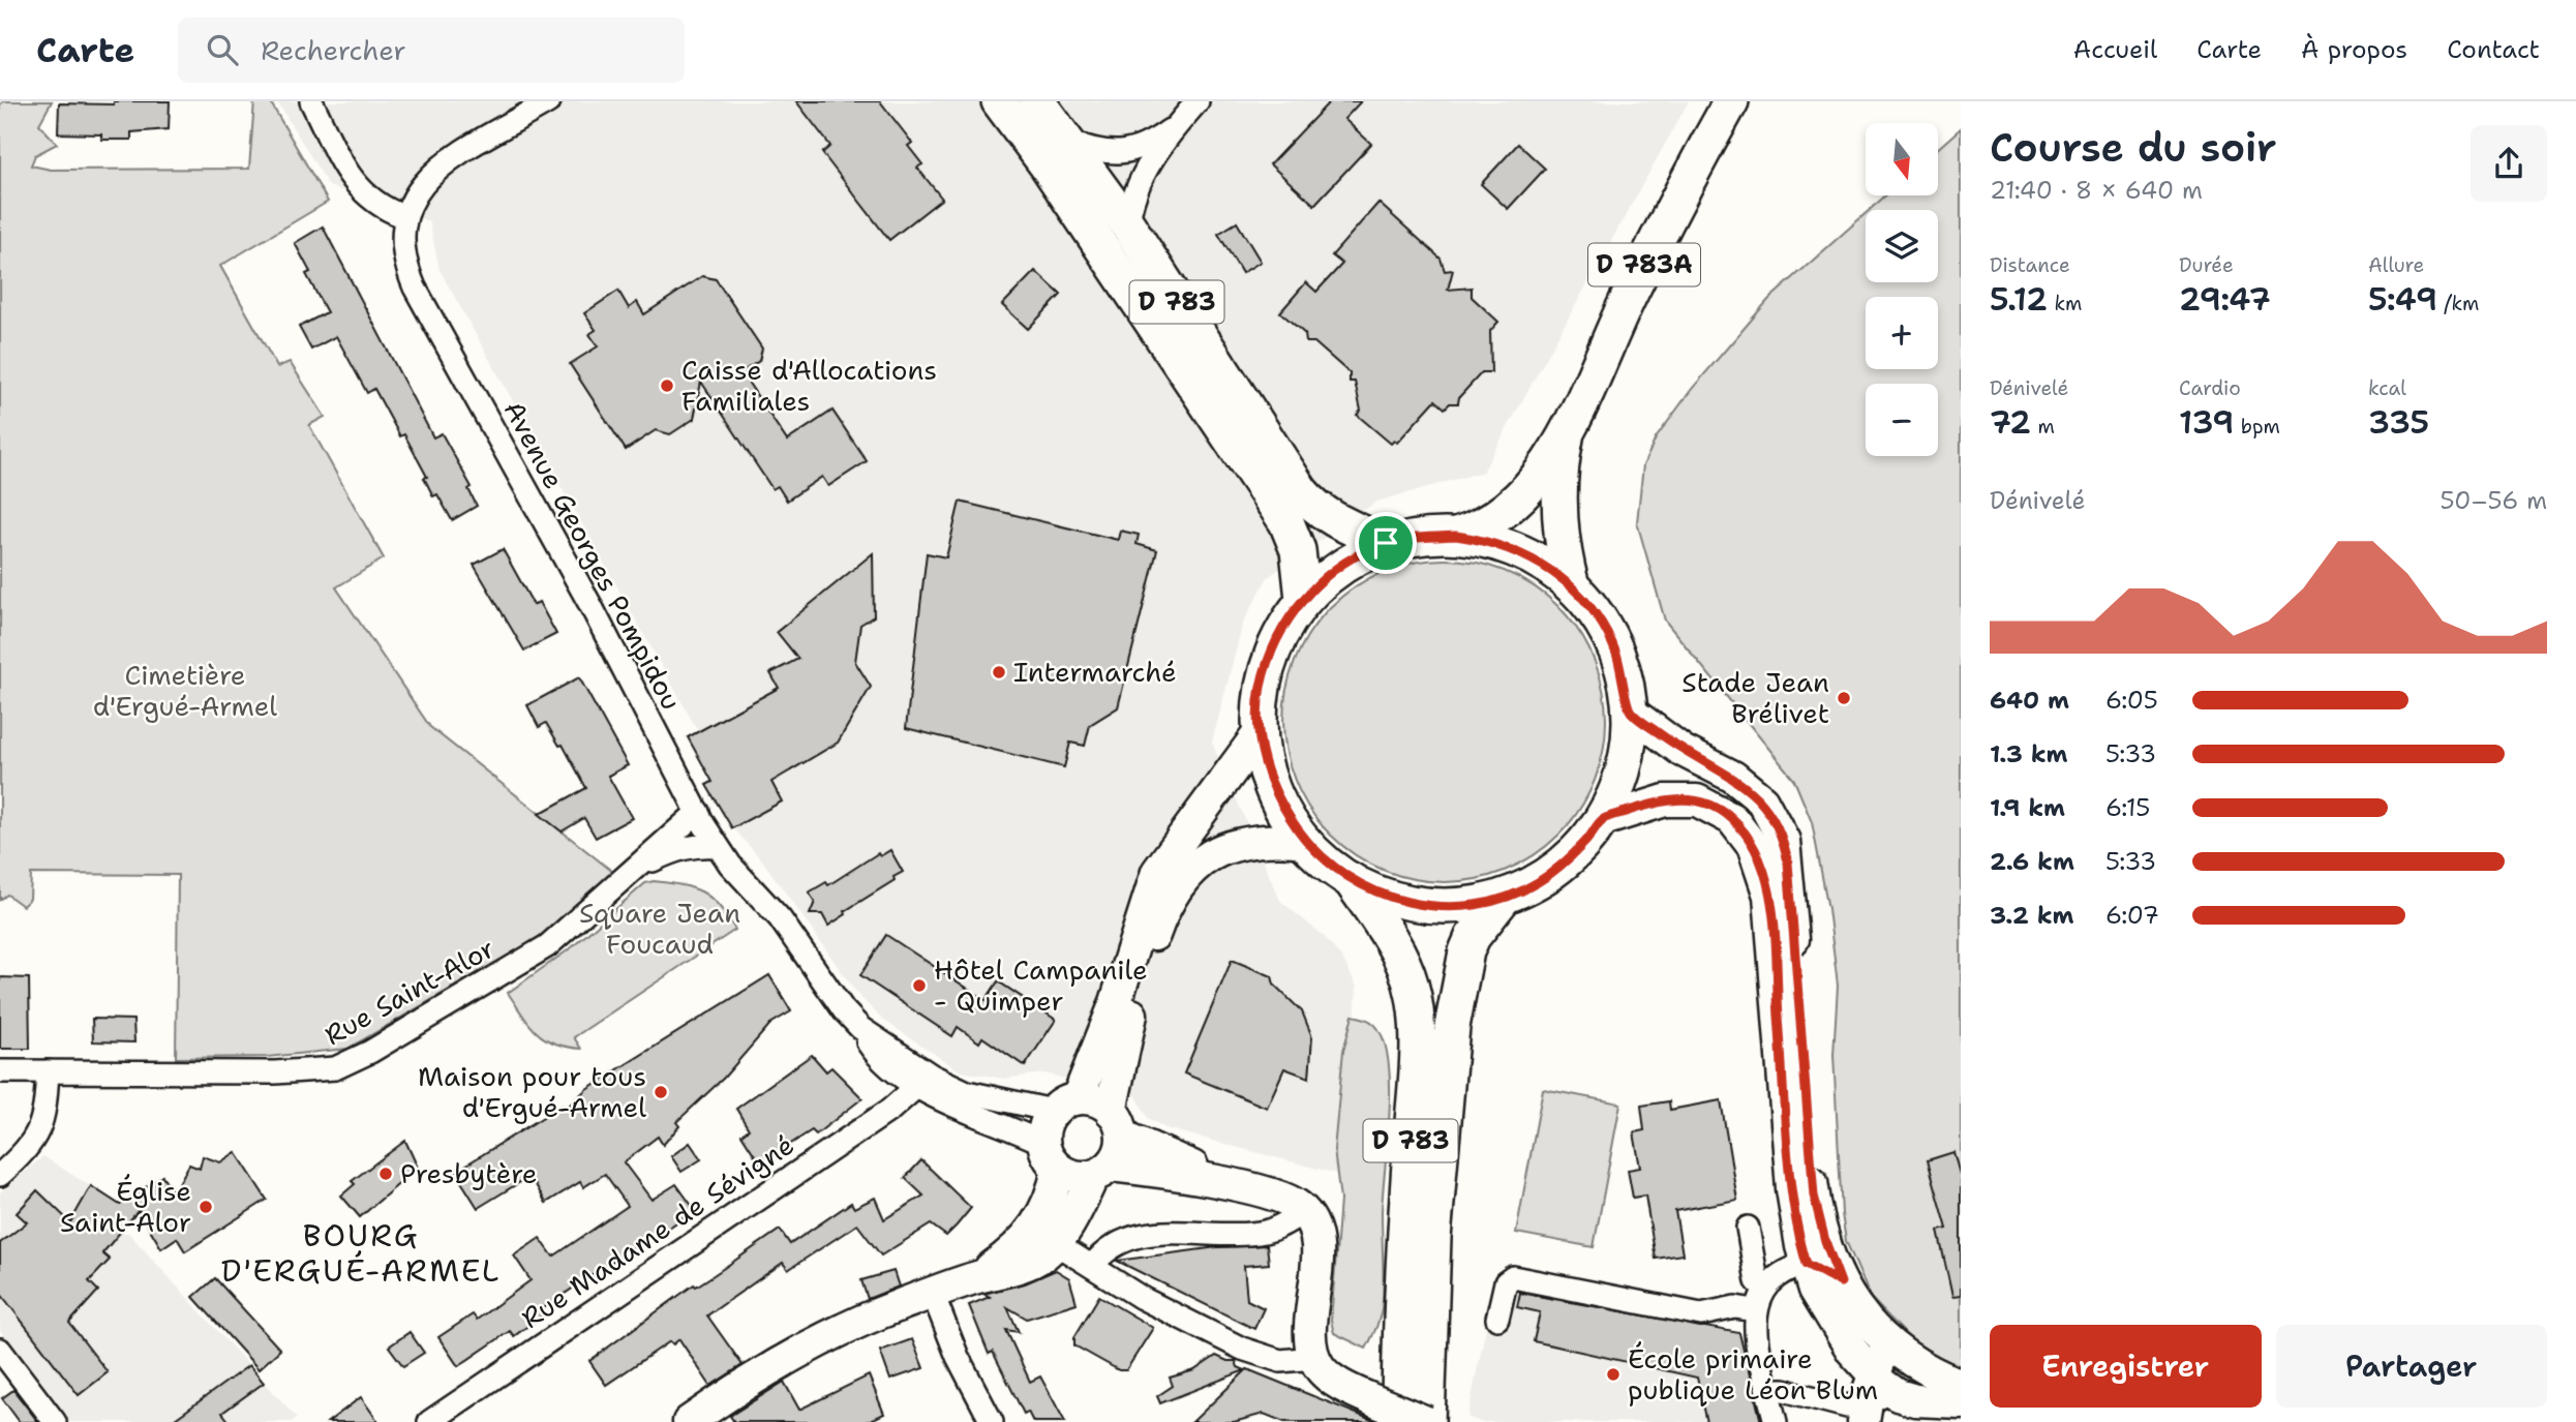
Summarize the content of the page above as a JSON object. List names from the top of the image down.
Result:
{
  "streets": {
    "main road": ["D 783A", "D 783"],
    "street": ["Avenue Georges Pompidou", "Rue Saint-Alor", "Rue Madame de Sévigné"]
  },
  "crossings": [
    ["Avenue Georges Pompidou", "Rue Saint-Alor"],
    ["Avenue Georges Pompidou", "Rue Madame de Sévigné"]
  ],
  "districts": ["BOURG D'ERGUÉ-ARMEL"],
  "parks": ["Cimetière d'Ergué-Armel", "Square Jean Foucaud"],
  "places": [
    "Caisse d'Allocations Familiales",
    "Intermarché",
    "Stade Jean Brélivet",
    "Hôtel Campanile - Quimper",
    "Maison pour tous d'Ergué-Armel",
    "Presbytère",
    "Église Saint-Alor",
    "École primaire publique Léon Blum"
  ],
  "north": "bottom",
  "page": {
    "header": "Carte",
    "search": "Rechercher",
    "nav": [
      "Accueil",
      "Carte",
      "À propos",
      "Contact"
    ],
    "heading": ["Course du soir", "21:40 · 8 × 640 m"],
    "map_buttons": ["+", "−"],
    "stats": [
      ["Distance", "5.12 km"],
      ["Durée", "29:47"],
      ["Allure", "5:49 /km"],
      ["Dénivelé", "72 m"],
      ["Cardio", "139 bpm"],
      ["kcal", "335"]
    ],
    "chart": ["Dénivelé", "50–56 m"],
    "list": [
      {
        "name": "640 m",
        "note": "6:05"
      },
      {
        "name": "1.3 km",
        "note": "5:33"
      },
      {
        "name": "1.9 km",
        "note": "6:15"
      },
      {
        "name": "2.6 km",
        "note": "5:33"
      },
      {
        "name": "3.2 km",
        "note": "6:07"
      }
    ],
    "buttons": ["Enregistrer", "Partager"]
  }
}
